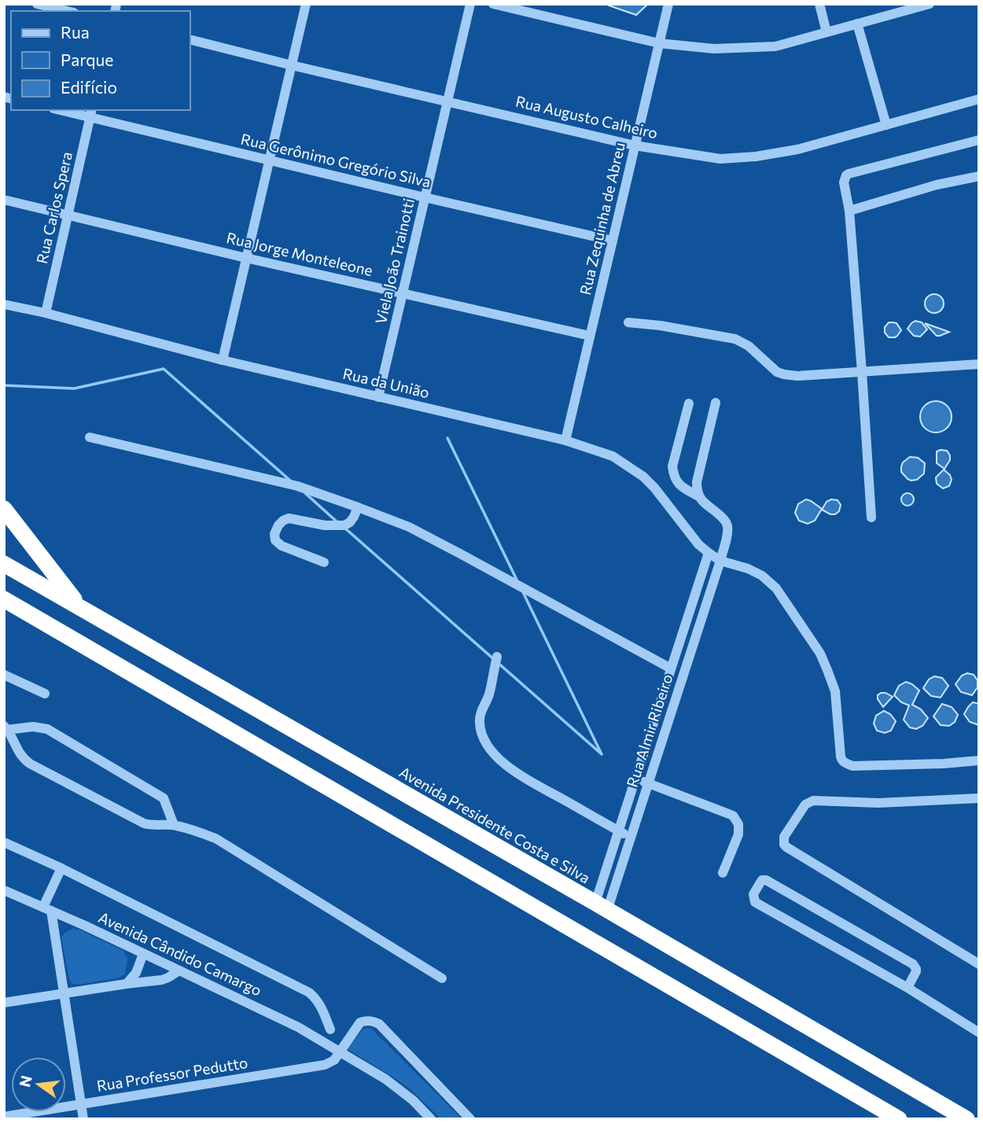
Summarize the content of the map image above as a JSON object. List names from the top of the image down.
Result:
{
  "streets": {
    "highway": ["Avenida Presidente Costa e Silva"],
    "street": [
      "Rua Augusto Calheiro",
      "Rua Gerônimo Gregório Silva",
      "Rua Carlos Spera",
      "Rua Zequinha de Abreu",
      "Rua Jorge Monteleone",
      "Viela João Trainotti",
      "Rua da União",
      "Rua Almir Ribeiro",
      "Avenida Cândido Camargo",
      "Rua Professor Pedutto"
    ]
  },
  "crossings": [
    ["Rua Augusto Calheiro", "Rua Zequinha de Abreu"],
    ["Rua Augusto Calheiro", "Viela João Trainotti"],
    ["Rua Gerônimo Gregório Silva", "Rua Carlos Spera"],
    ["Rua Gerônimo Gregório Silva", "Rua Zequinha de Abreu"],
    ["Rua Gerônimo Gregório Silva", "Viela João Trainotti"],
    ["Rua Carlos Spera", "Rua Jorge Monteleone"],
    ["Rua Carlos Spera", "Rua da União"],
    ["Rua Zequinha de Abreu", "Rua Jorge Monteleone"],
    ["Rua Zequinha de Abreu", "Rua da União"],
    ["Rua Jorge Monteleone", "Viela João Trainotti"],
    ["Viela João Trainotti", "Rua da União"],
    ["Rua da União", "Rua Almir Ribeiro"],
    ["Rua Almir Ribeiro", "Avenida Presidente Costa e Silva"],
    ["Avenida Cândido Camargo", "Rua Professor Pedutto"]
  ],
  "legend": ["Rua", "Parque", "Edifício"],
  "north": "left"
}
